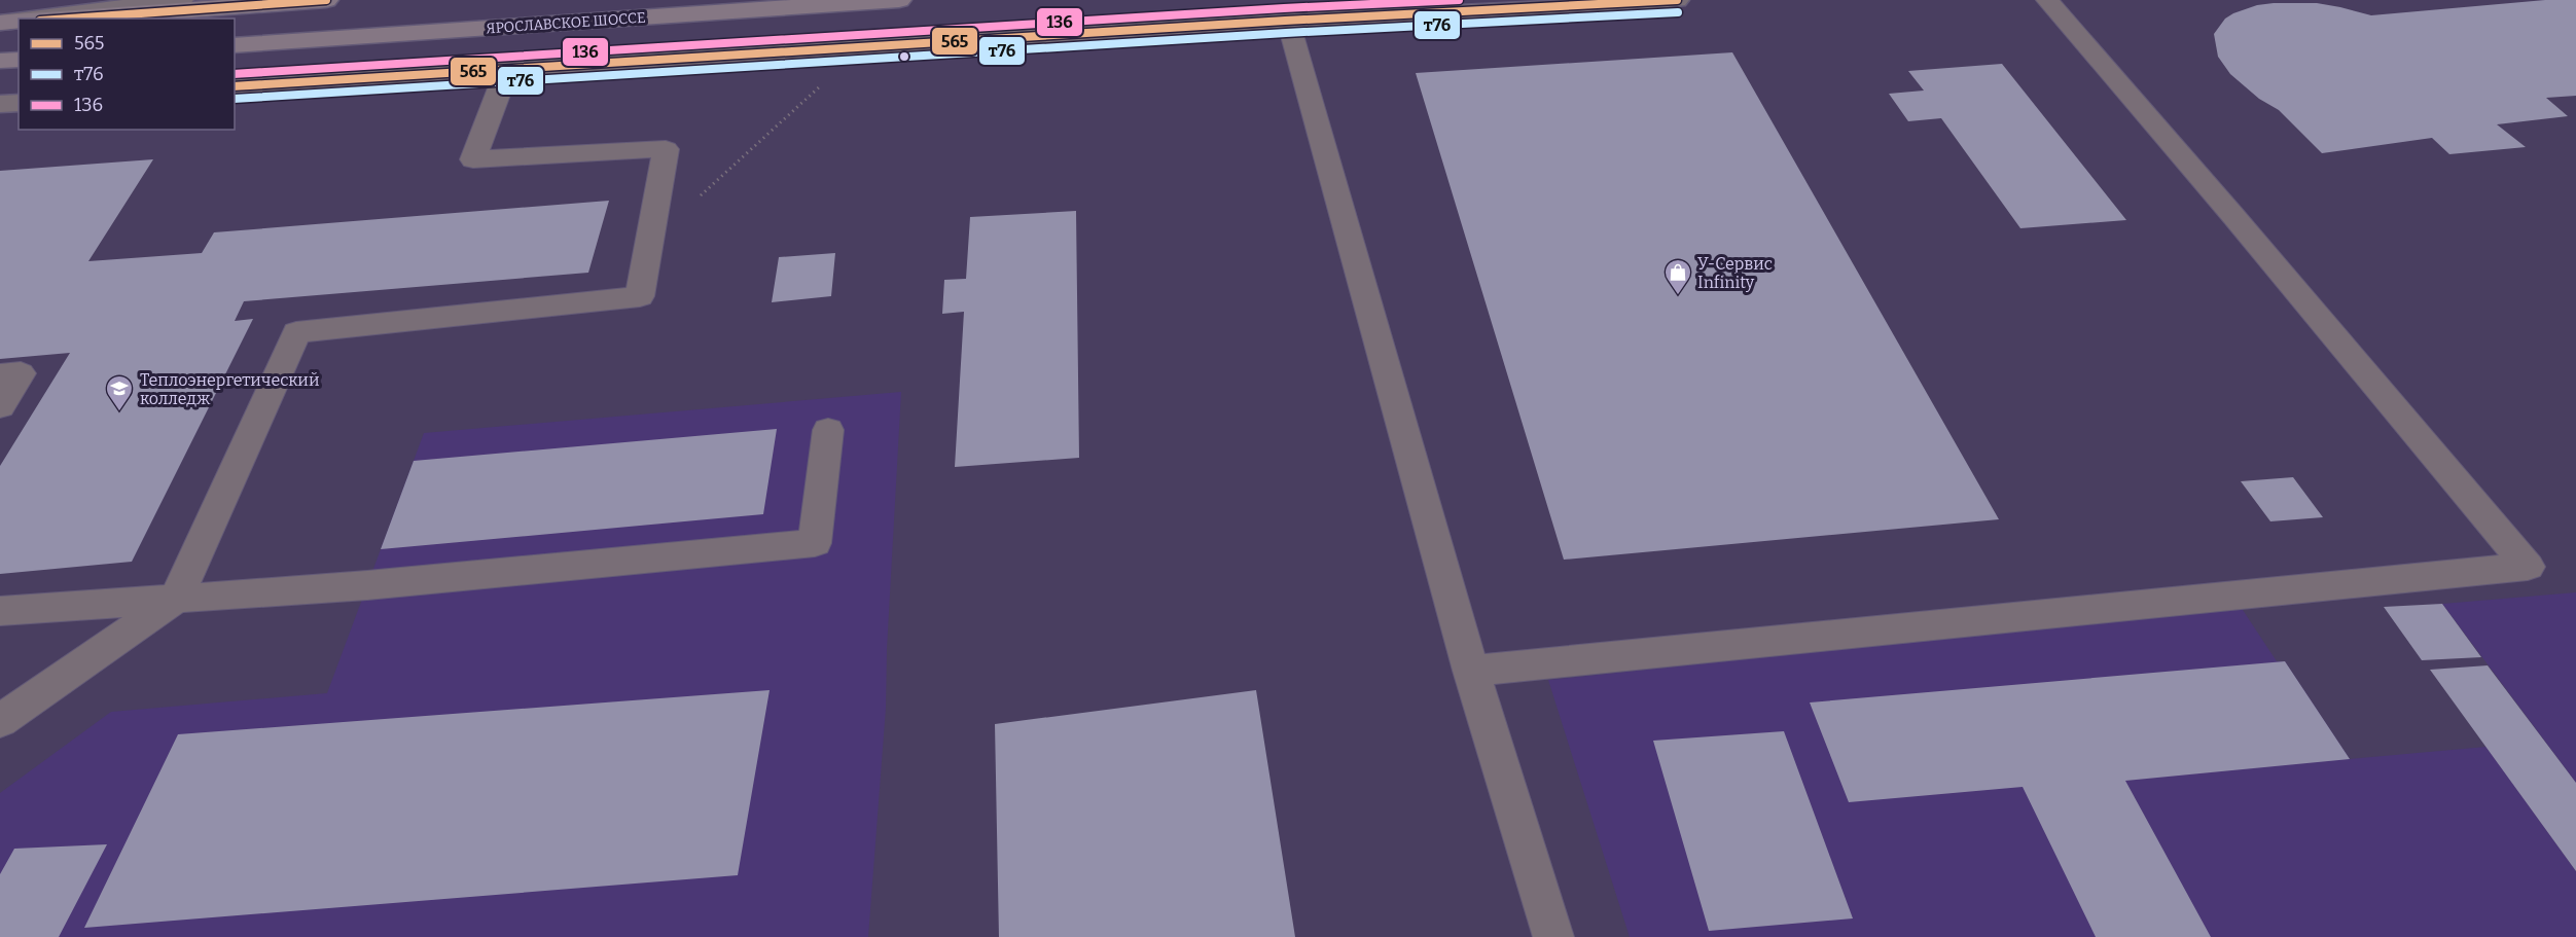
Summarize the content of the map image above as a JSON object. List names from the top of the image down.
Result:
{
  "streets": {
    "main road": ["ЯРОСЛАВСКОЕ ШОССЕ"]
  },
  "places": {
    "shop": ["У-Сервис Infinity"],
    "school or university": ["Теплоэнергетический колледж"]
  },
  "lines": ["transit line 565", "transit line 136", "transit line т76"],
  "legend": ["565", "т76", "136"]
}
